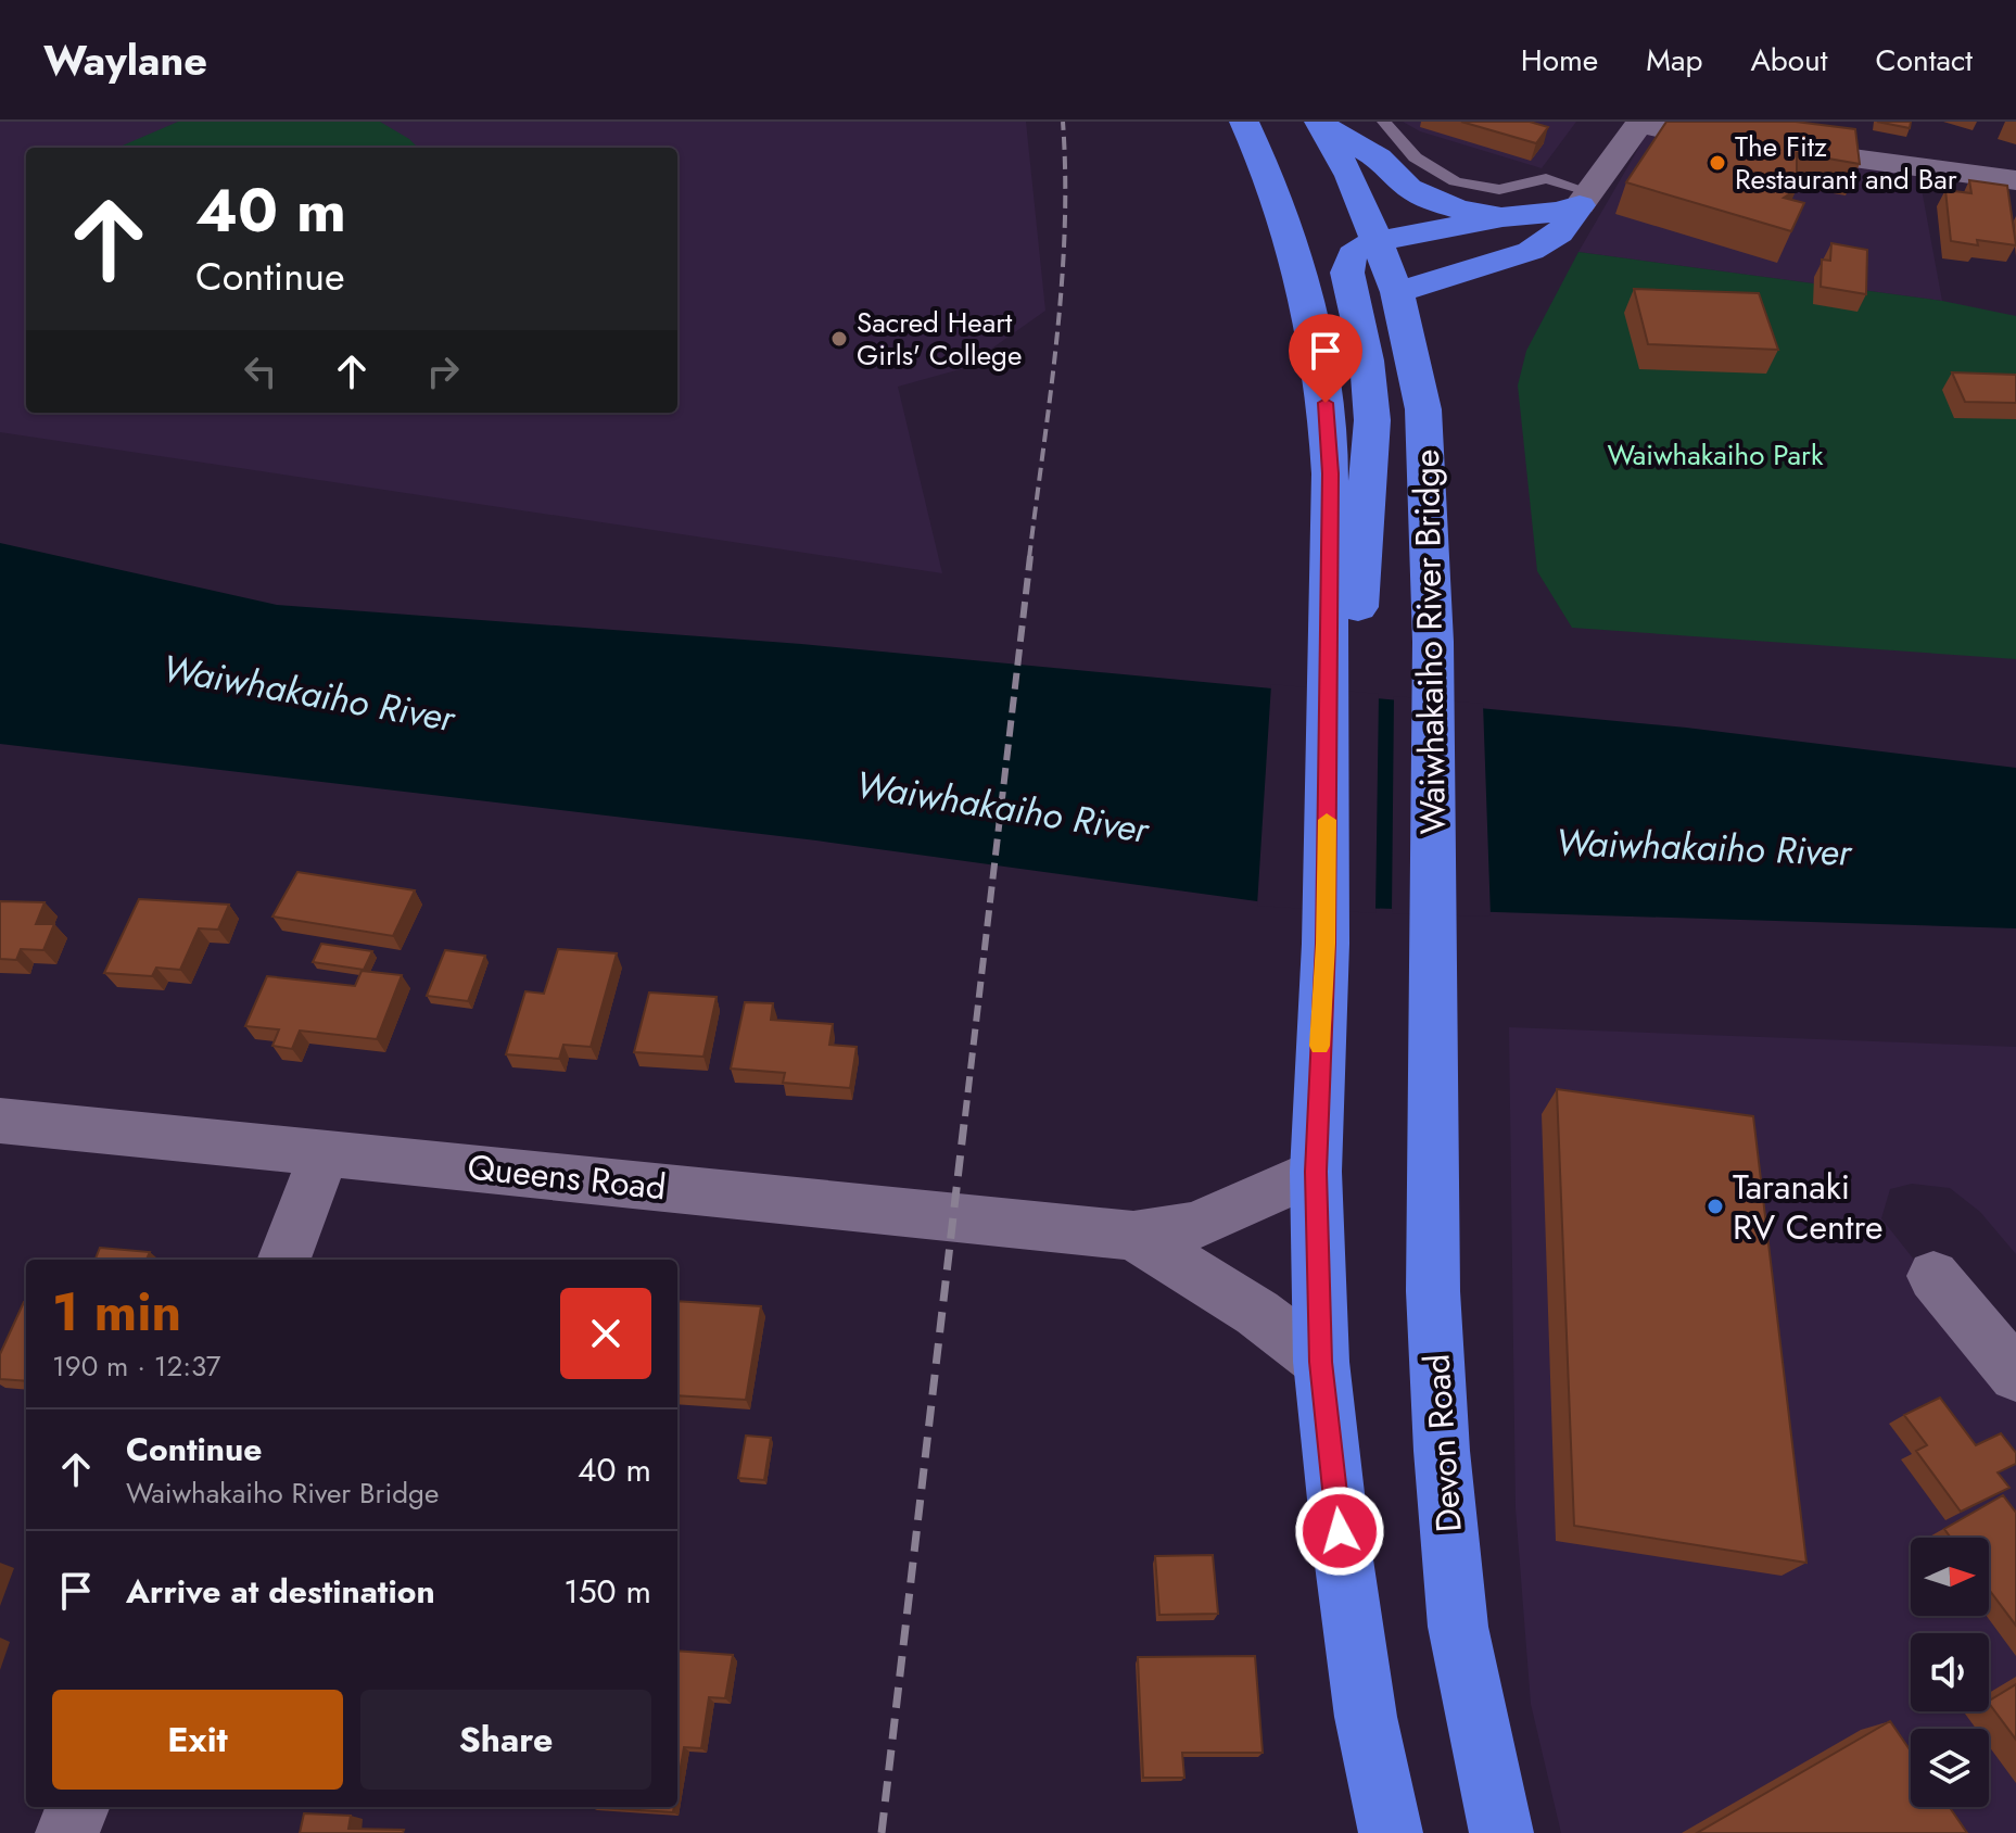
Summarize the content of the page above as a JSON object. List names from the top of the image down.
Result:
{
  "streets": {
    "highway": ["Waiwhakaiho River Bridge", "Devon Road"],
    "street": ["Queens Road"]
  },
  "crossings": [
    ["Waiwhakaiho River Bridge", "Devon Road"]
  ],
  "water": ["Waiwhakaiho River"],
  "parks": ["Waiwhakaiho Park"],
  "places": ["The Fitz Restaurant and Bar", "Sacred Heart Girls' College", "Taranaki RV Centre"],
  "north": "right",
  "page": {
    "header": "Waylane",
    "nav": [
      "Home",
      "Map",
      "About",
      "Contact"
    ],
    "turn": ["40 m", "Continue"],
    "heading": ["1 min", "190 m · 12:37"],
    "list": [
      {
        "name": "Continue",
        "note": "Waiwhakaiho River Bridge",
        "value": "40 m"
      },
      {
        "name": "Arrive at destination",
        "value": "150 m"
      }
    ],
    "buttons": ["Exit", "Share"]
  }
}
